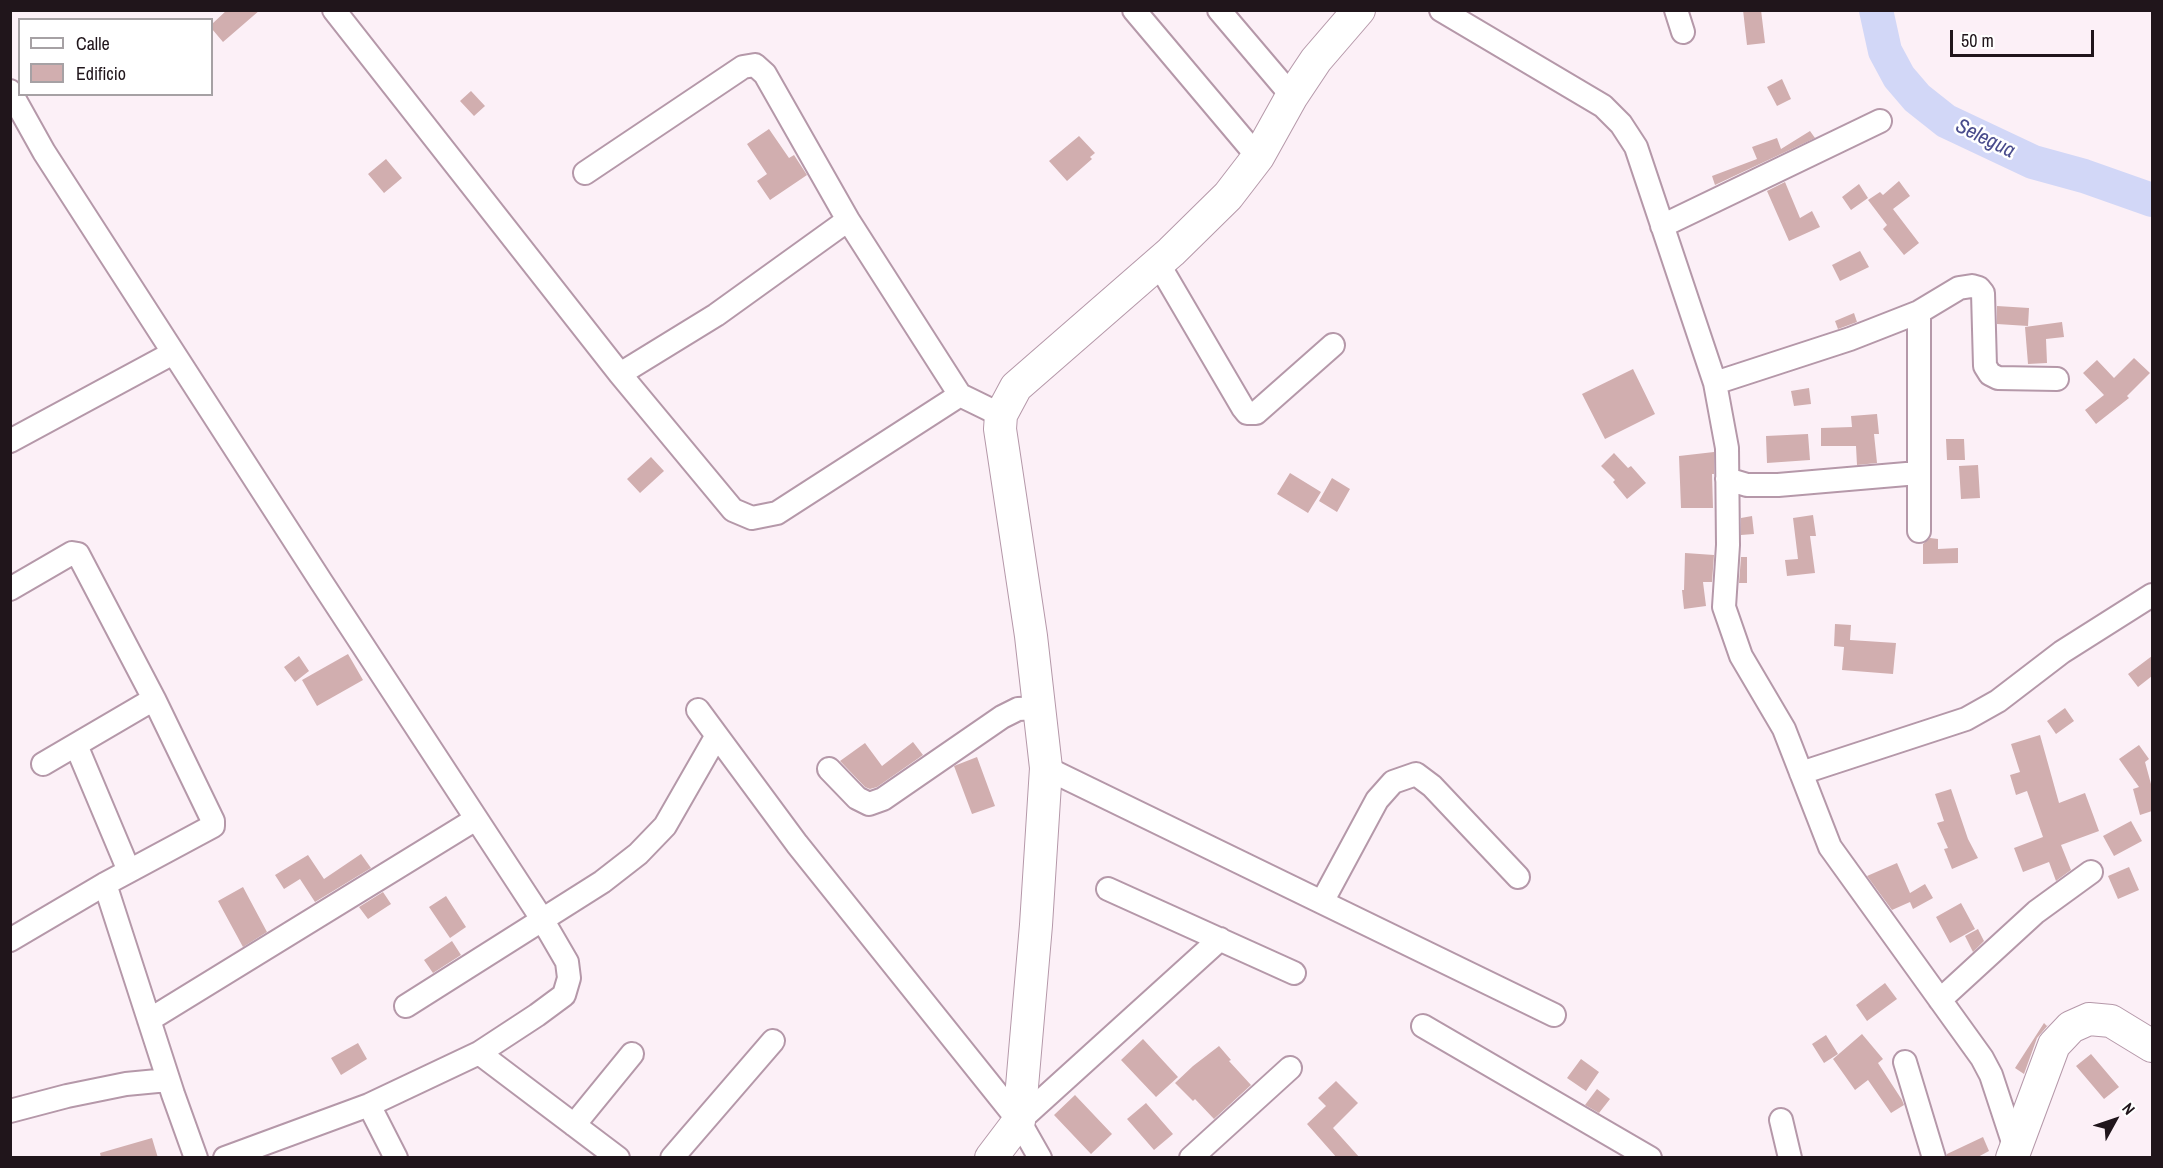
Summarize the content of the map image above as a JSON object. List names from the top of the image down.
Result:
{
  "water": ["Selegua"],
  "legend": ["Calle", "Edificio"],
  "scale_bar": "50 m",
  "north": "top right"
}
